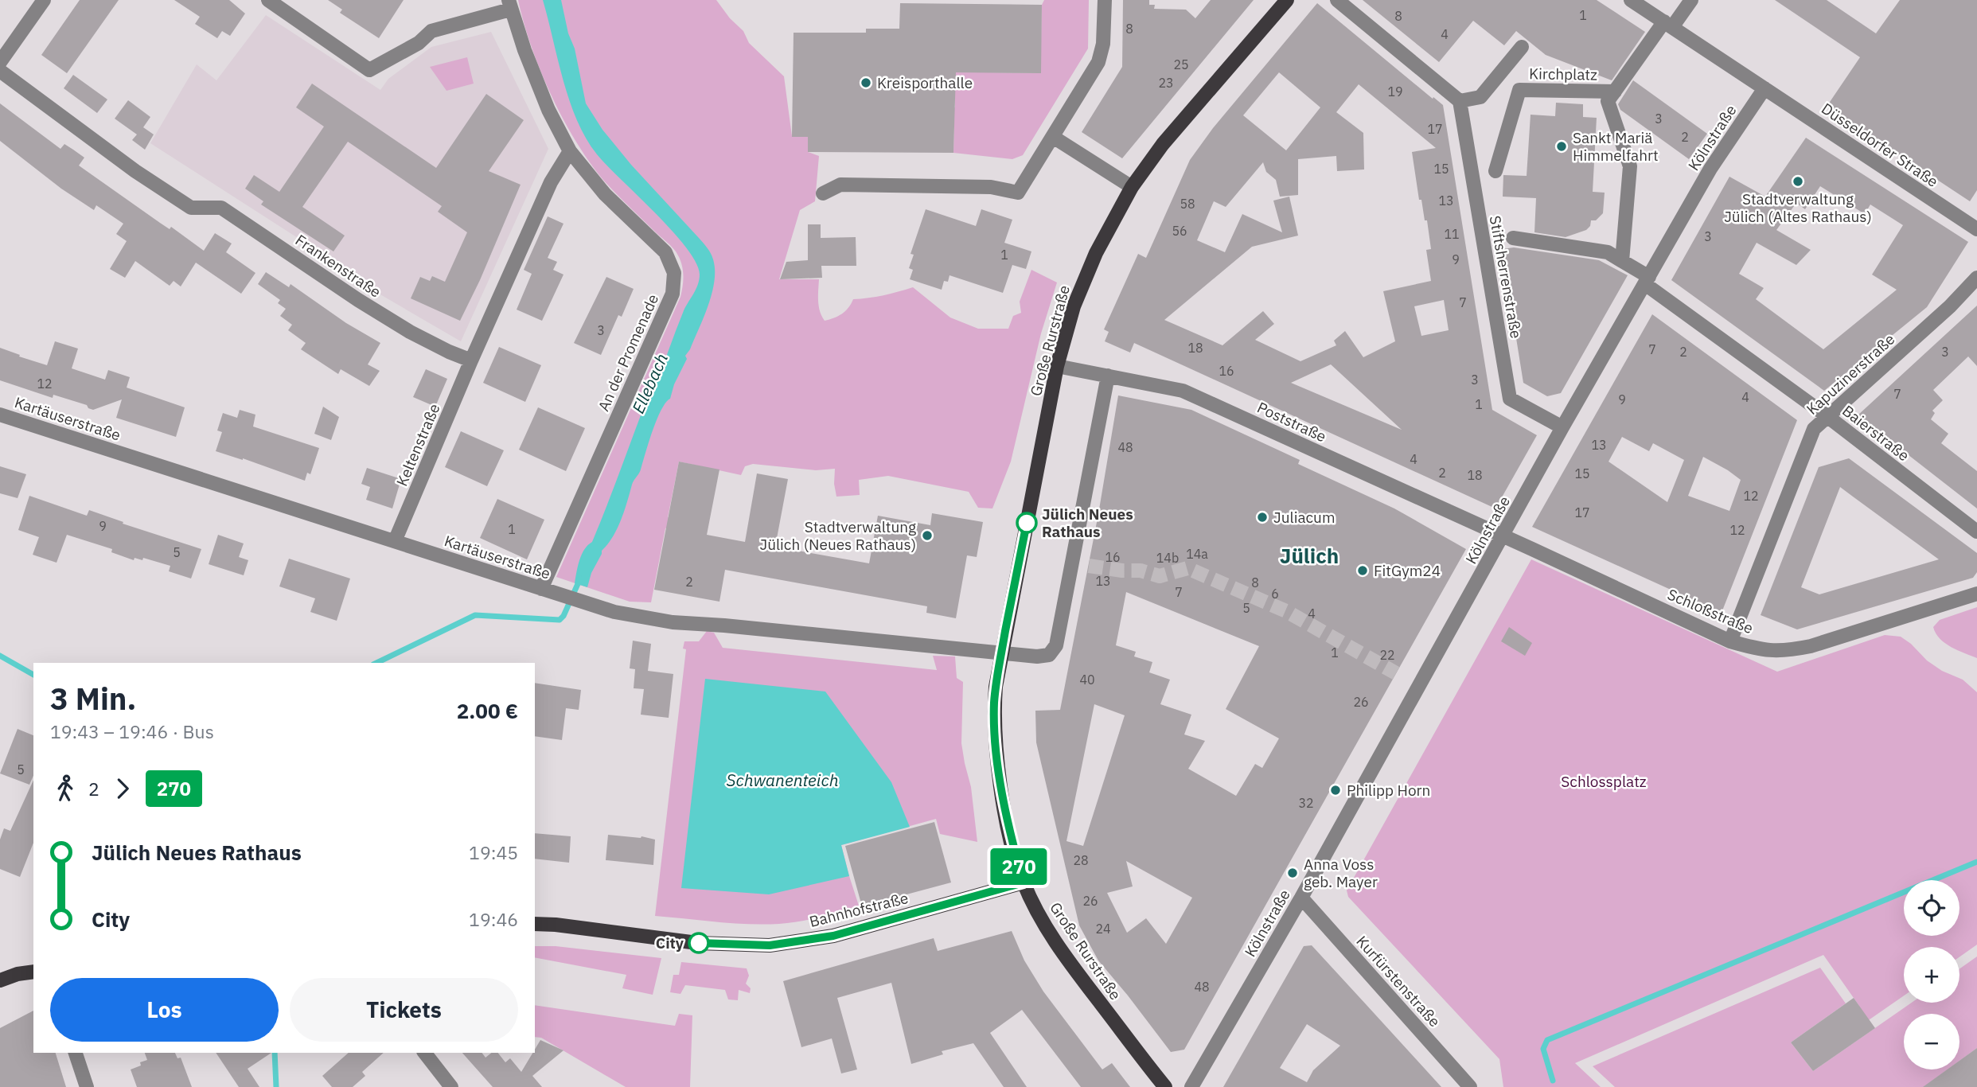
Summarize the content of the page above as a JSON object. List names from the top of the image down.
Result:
{
  "streets": {
    "main road": ["Große Rurstraße", "Bahnhofstraße"],
    "street": [
      "Kirchplatz",
      "Kölnstraße",
      "Düsseldorfer Straße",
      "Frankenstraße",
      "Stiftsherrenstraße",
      "An der Promenade",
      "Kapuzinerstraße",
      "Kartäuserstraße",
      "Poststraße",
      "Baierstraße",
      "Keltenstraße",
      "Schloßstraße",
      "Kurfürstenstraße"
    ]
  },
  "crossings": [
    ["Kölnstraße", "Düsseldorfer Straße"],
    ["Kölnstraße", "Stiftsherrenstraße"],
    ["Kölnstraße", "Poststraße"],
    ["Kölnstraße", "Baierstraße"],
    ["Kölnstraße", "Schloßstraße"],
    ["Kölnstraße", "Kurfürstenstraße"],
    ["Frankenstraße", "Keltenstraße"],
    ["Große Rurstraße", "Kartäuserstraße"],
    ["Große Rurstraße", "Poststraße"],
    ["Große Rurstraße", "Bahnhofstraße"],
    ["An der Promenade", "Kartäuserstraße"],
    ["Kapuzinerstraße", "Baierstraße"],
    ["Kapuzinerstraße", "Schloßstraße"],
    ["Kartäuserstraße", "Keltenstraße"],
    ["Poststraße", "Schloßstraße"]
  ],
  "districts": ["Jülich"],
  "water": ["Ellebach", "Schwanenteich"],
  "parks": ["Schlossplatz"],
  "places": [
    "Kreisporthalle",
    "Sankt Mariä Himmelfahrt",
    "Stadtverwaltung Jülich (Altes Rathaus)",
    "Juliacum",
    "Jülich Neues Rathaus",
    "Stadtverwaltung Jülich (Neues Rathaus)",
    "FitGym24",
    "Philipp Horn",
    "Anna Voss geb. Mayer",
    "City"
  ],
  "lines": ["bus line 270"],
  "house_numbers": [
    "1",
    "8",
    "8",
    "4",
    "25",
    "23",
    "19",
    "3",
    "17",
    "2",
    "15",
    "13",
    "58",
    "56",
    "11",
    "3",
    "1",
    "9",
    "7",
    "3",
    "18",
    "7",
    "2",
    "3",
    "16",
    "3",
    "12",
    "7",
    "4",
    "9",
    "1",
    "13",
    "48",
    "4",
    "2",
    "15",
    "18",
    "12",
    "17",
    "9",
    "1",
    "12",
    "5",
    "14a",
    "16",
    "14b",
    "13",
    "2",
    "8",
    "7",
    "6",
    "5",
    "4",
    "1",
    "22",
    "40",
    "26",
    "5",
    "32",
    "28",
    "26",
    "24",
    "48"
  ],
  "page": {
    "on_map": "270",
    "heading": ["3 Min.", "19:43 – 19:46 · Bus", "2.00 €"],
    "legs": ["2", "270"],
    "list": [
      {
        "name": "Jülich Neues Rathaus",
        "value": "19:45"
      },
      {
        "name": "City",
        "value": "19:46"
      }
    ],
    "map_buttons": ["+", "−"],
    "buttons": ["Los", "Tickets"]
  }
}
